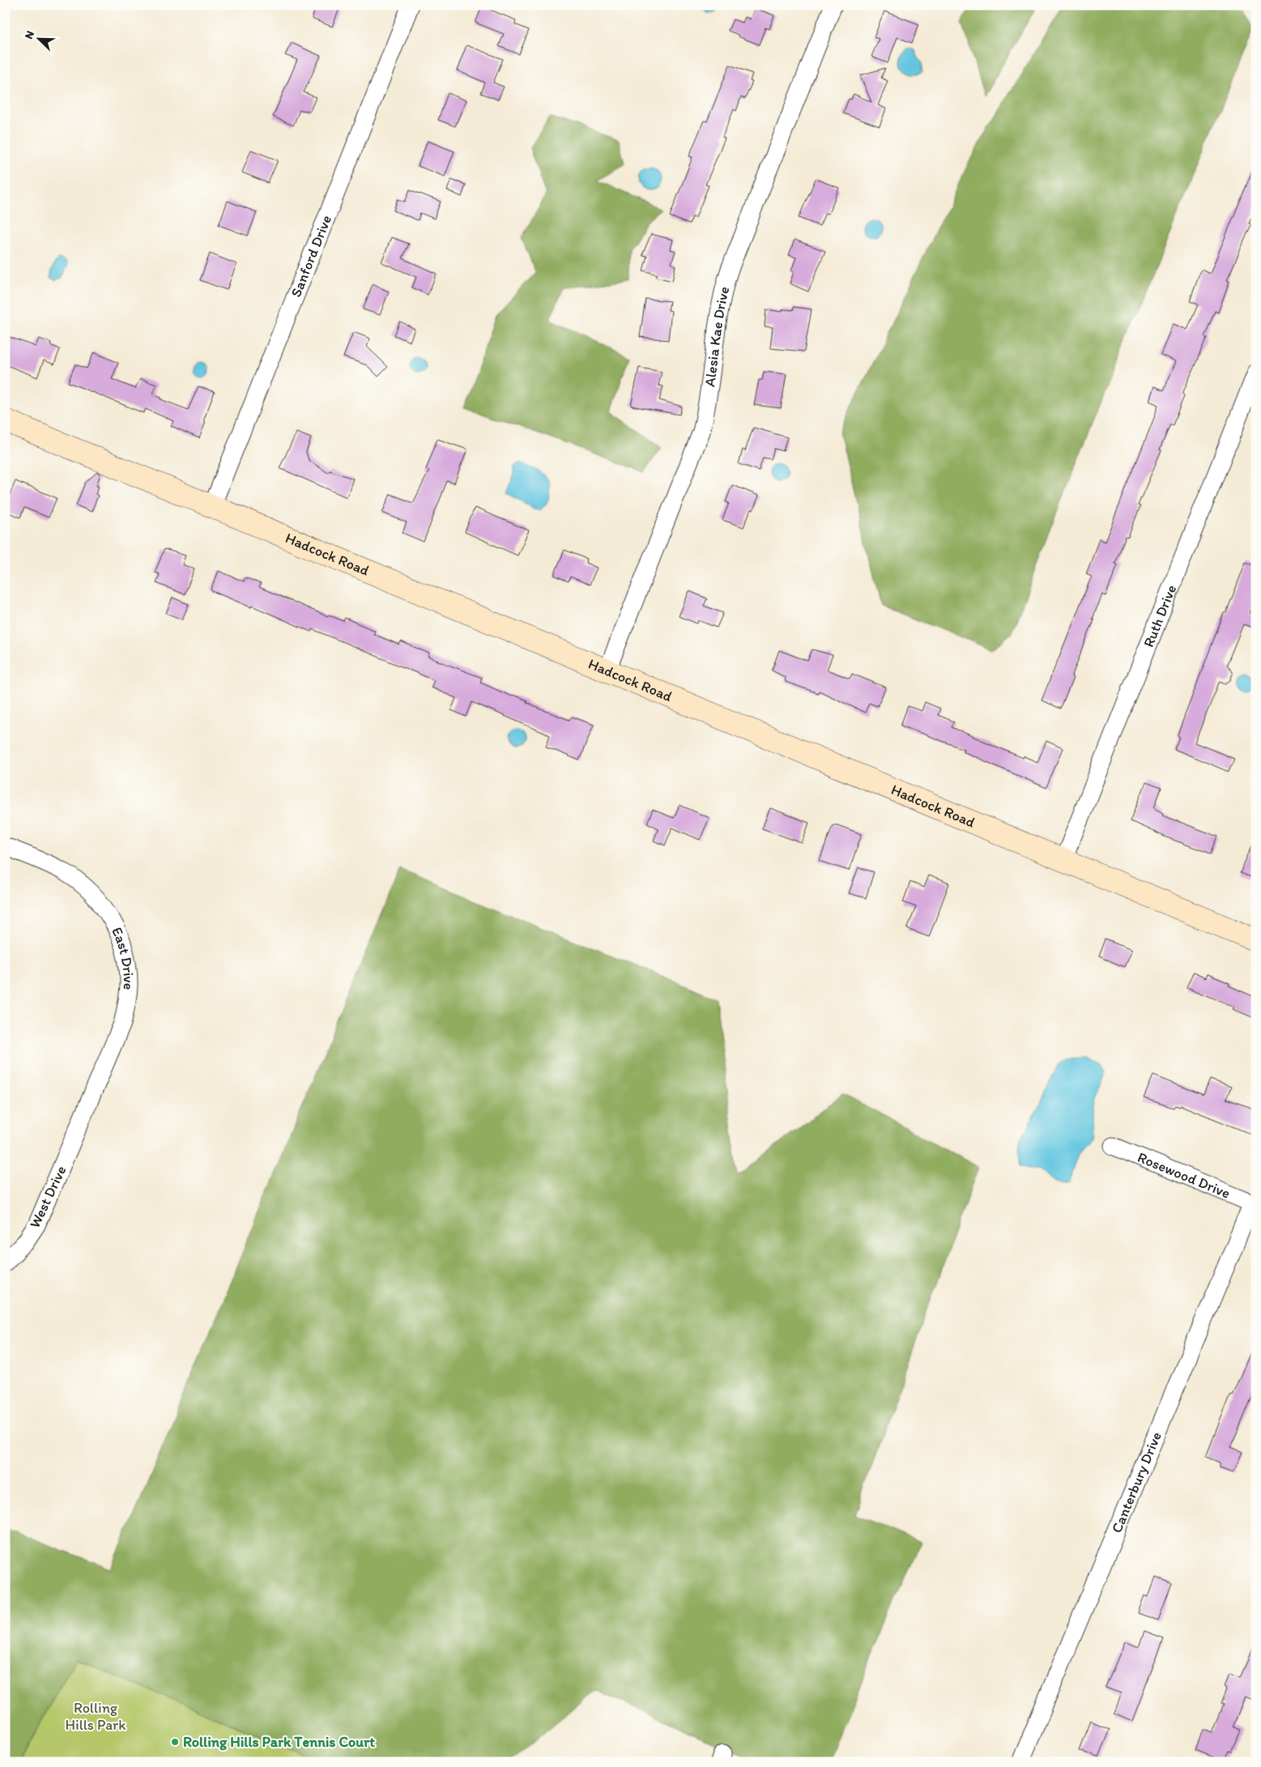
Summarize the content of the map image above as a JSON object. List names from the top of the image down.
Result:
{
  "streets": {
    "street": [
      "Sanford Drive",
      "Alesia Kae Drive",
      "Hadcock Road",
      "Ruth Drive",
      "East Drive",
      "Rosewood Drive",
      "West Drive",
      "Canterbury Drive"
    ]
  },
  "crossings": [
    ["Sanford Drive", "Hadcock Road"],
    ["Alesia Kae Drive", "Hadcock Road"],
    ["Hadcock Road", "Ruth Drive"],
    ["East Drive", "West Drive"],
    ["Rosewood Drive", "Canterbury Drive"]
  ],
  "parks": ["Rolling Hills Park"],
  "places": ["Rolling Hills Park Tennis Court"],
  "north": "top left"
}
